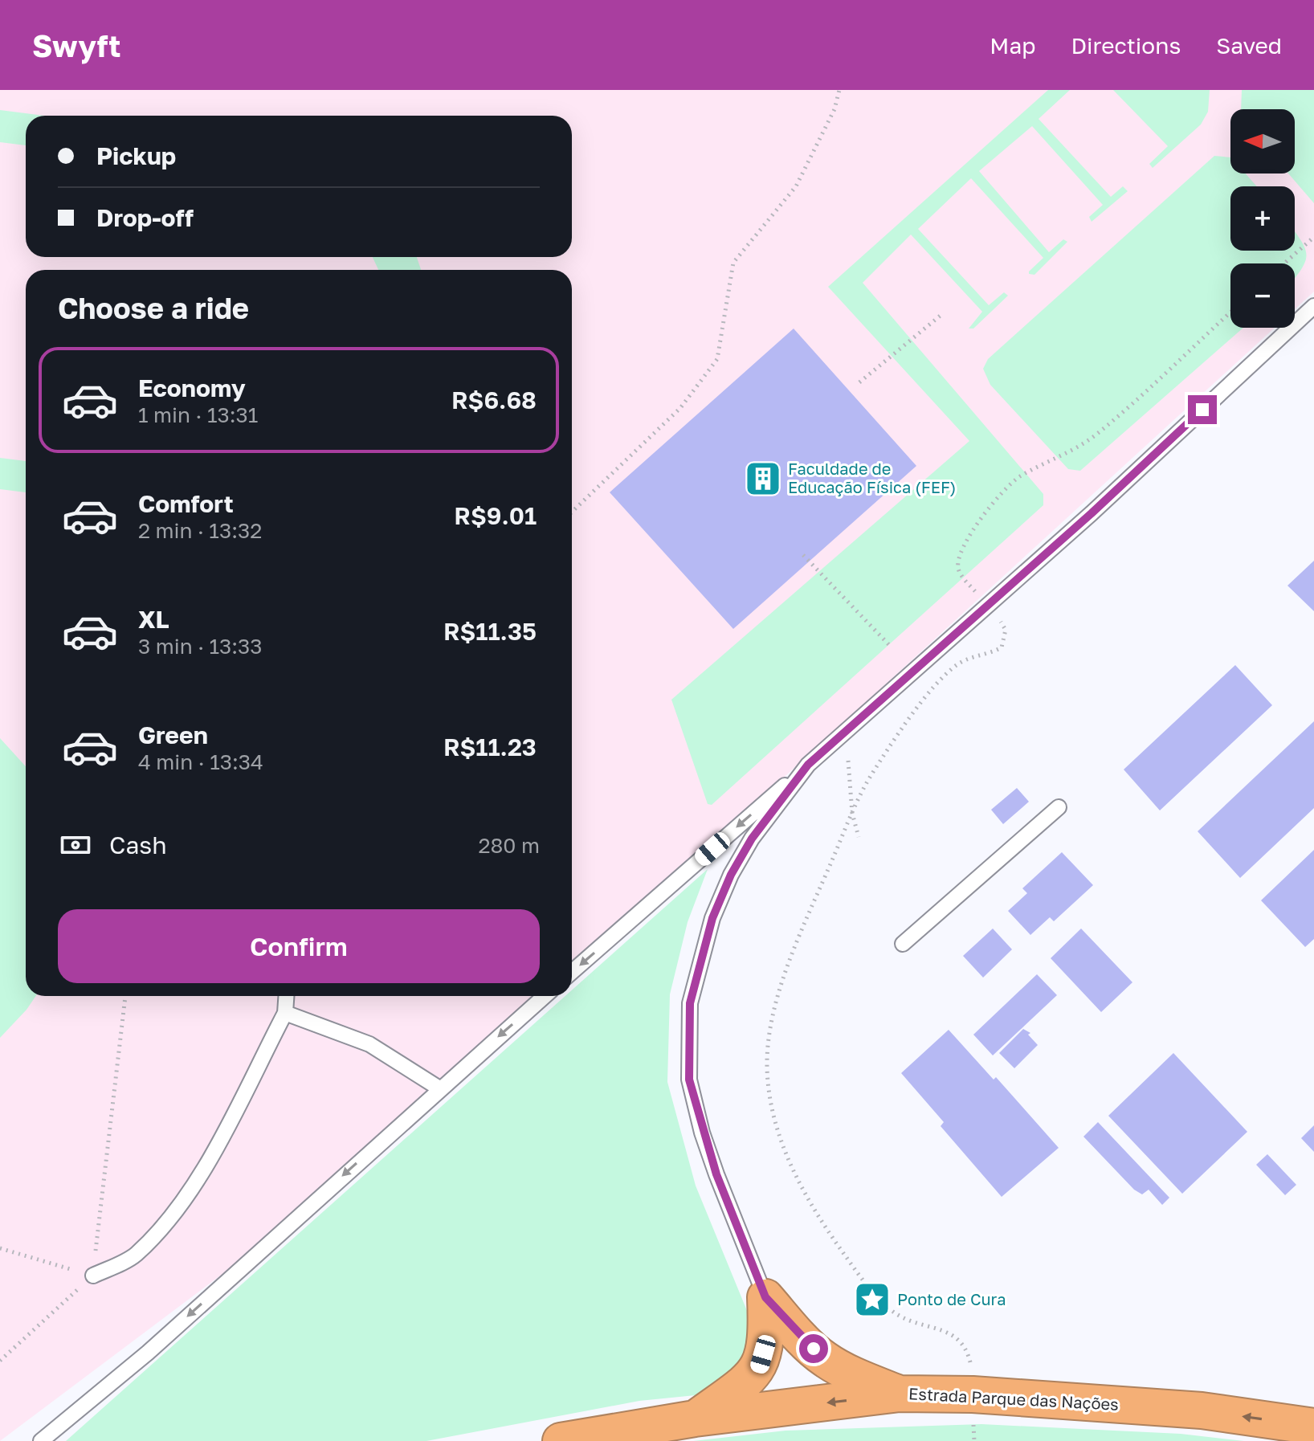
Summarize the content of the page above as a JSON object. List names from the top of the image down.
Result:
{
  "streets": {
    "highway": ["Estrada Parque das Nações"]
  },
  "one_way": ["Estrada Parque das Nações"],
  "places": {
    "building": ["Faculdade de Educação Física (FEF)"],
    "place": ["Ponto de Cura"]
  },
  "north": "left",
  "page": {
    "header": "Swyft",
    "nav": ["Map", "Directions", "Saved"],
    "map_buttons": ["+", "−"],
    "banner": ["Pickup", "Drop-off"],
    "heading": "Choose a ride",
    "list": [
      {
        "name": "Economy",
        "note": "1 min · 13:31",
        "value": "R$6.68"
      },
      {
        "name": "Comfort",
        "note": "2 min · 13:32",
        "value": "R$9.01"
      },
      {
        "name": "XL",
        "note": "3 min · 13:33",
        "value": "R$11.35"
      },
      {
        "name": "Green",
        "note": "4 min · 13:34",
        "value": "R$11.23"
      }
    ],
    "pay": ["Cash", "280 m"],
    "buttons": "Confirm"
  }
}
